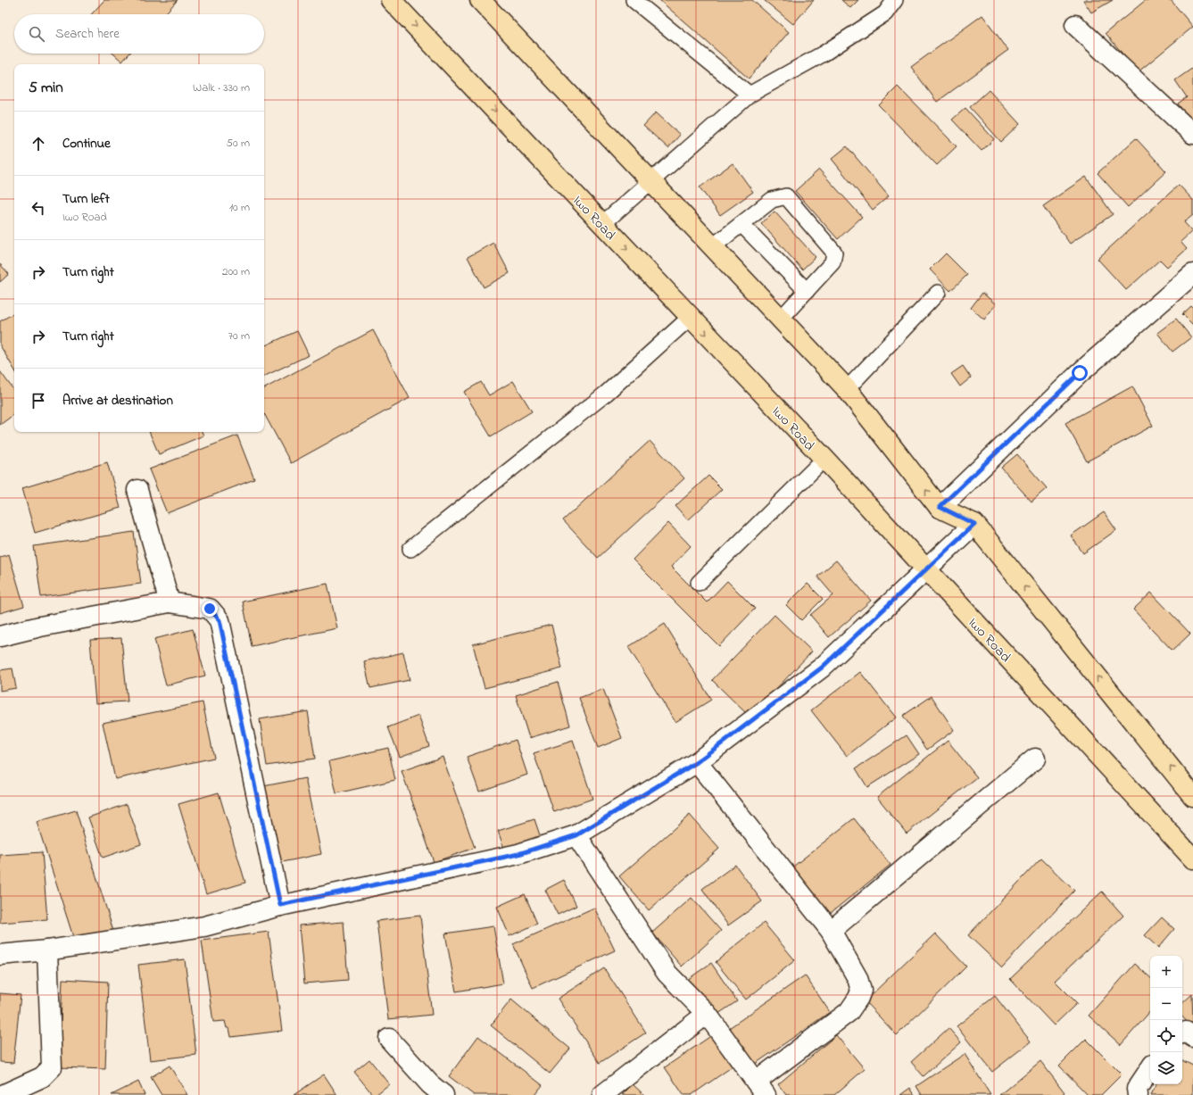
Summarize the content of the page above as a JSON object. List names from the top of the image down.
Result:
{
  "streets": {
    "main road": ["Iwo Road"]
  },
  "page": {
    "search": "Search here",
    "heading": ["5 min", "Walk · 330 m"],
    "list": [
      ["Continue", "50 m"],
      ["Turn left", "Iwo Road", "10 m"],
      ["Turn right", "200 m"],
      ["Turn right", "70 m"],
      "Arrive at destination"
    ],
    "map_buttons": ["+", "−"]
  }
}
